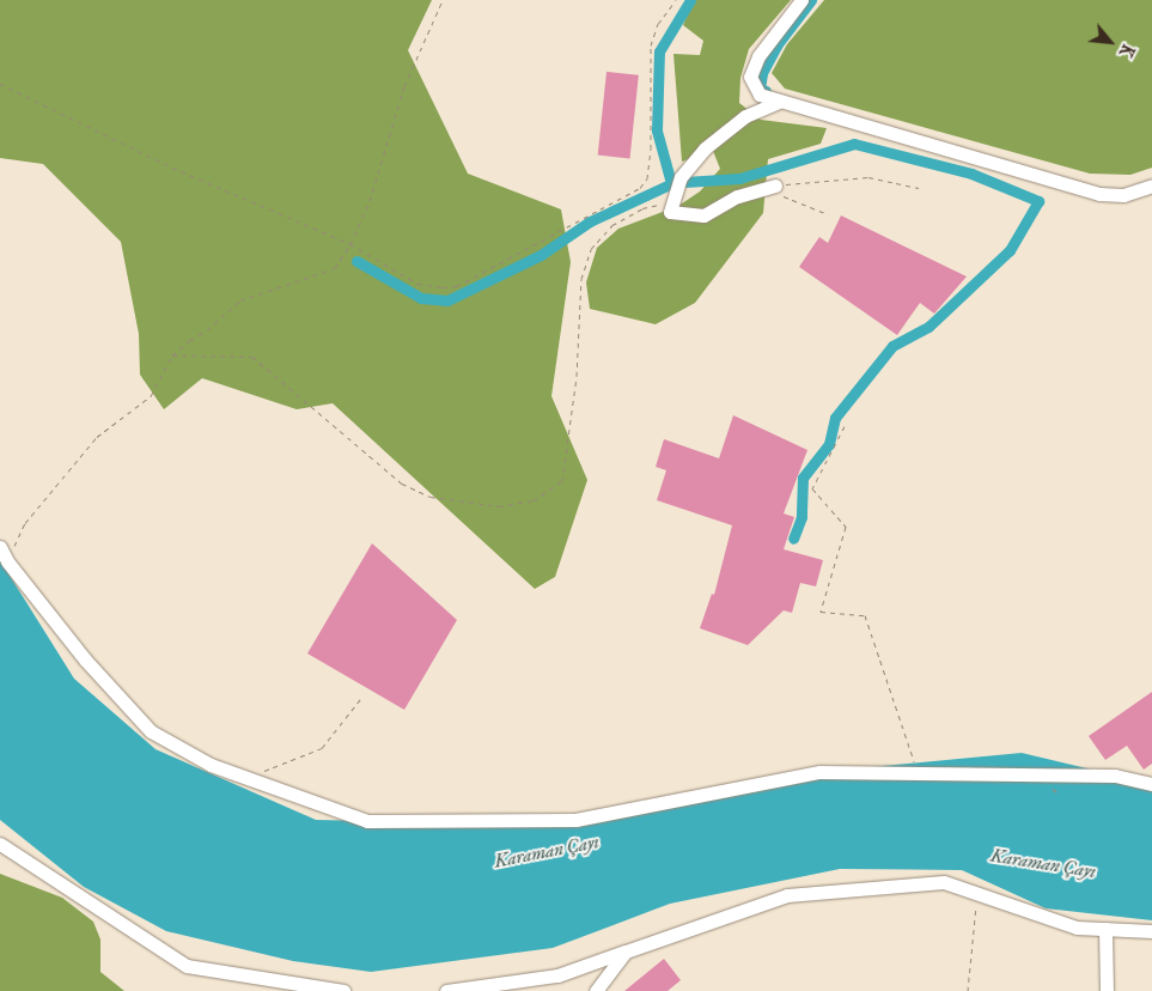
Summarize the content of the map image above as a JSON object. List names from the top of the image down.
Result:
{
  "water": ["Karaman Çayı"],
  "north": "bottom right"
}
